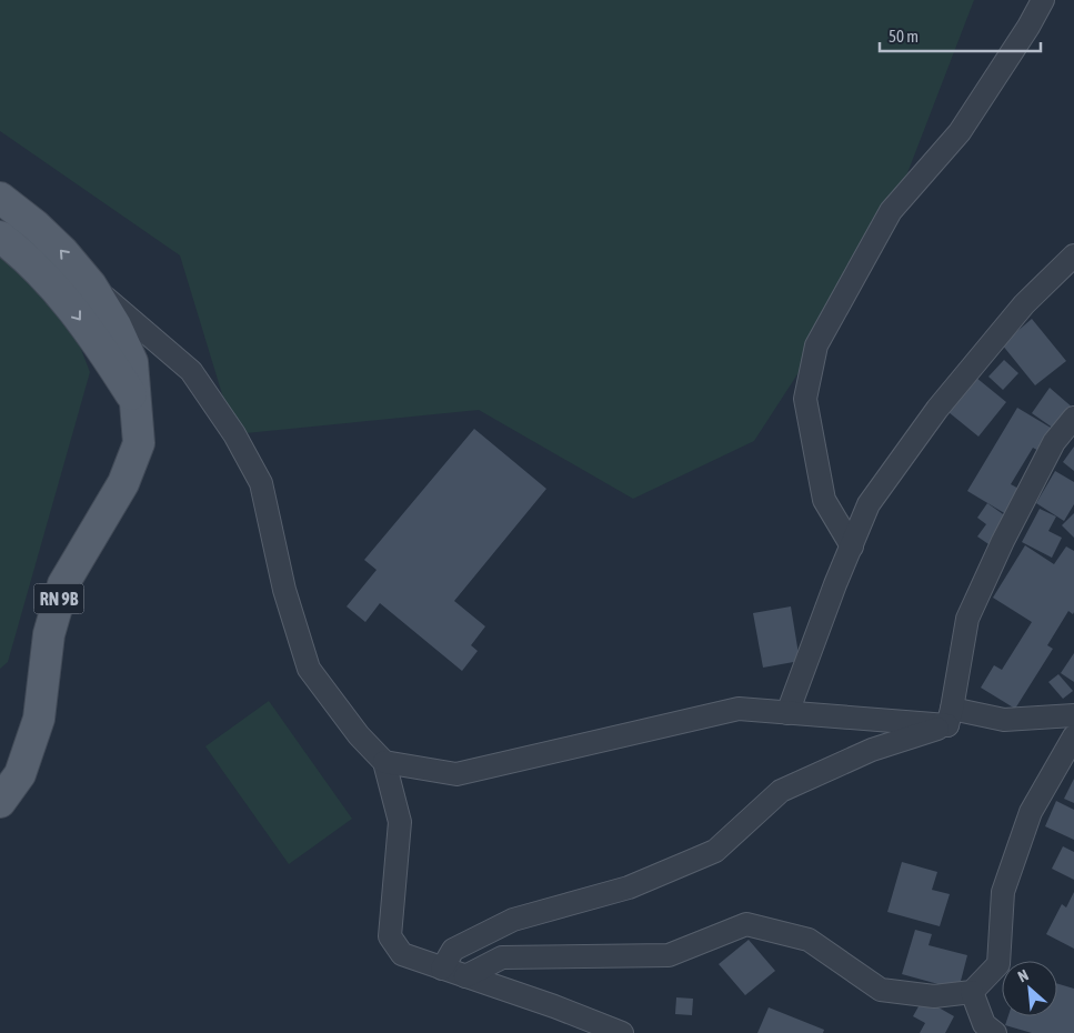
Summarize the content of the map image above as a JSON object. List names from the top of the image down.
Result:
{
  "streets": {
    "main road": ["RN 9B"]
  },
  "scale_bar": "50 m",
  "north": "top left"
}
